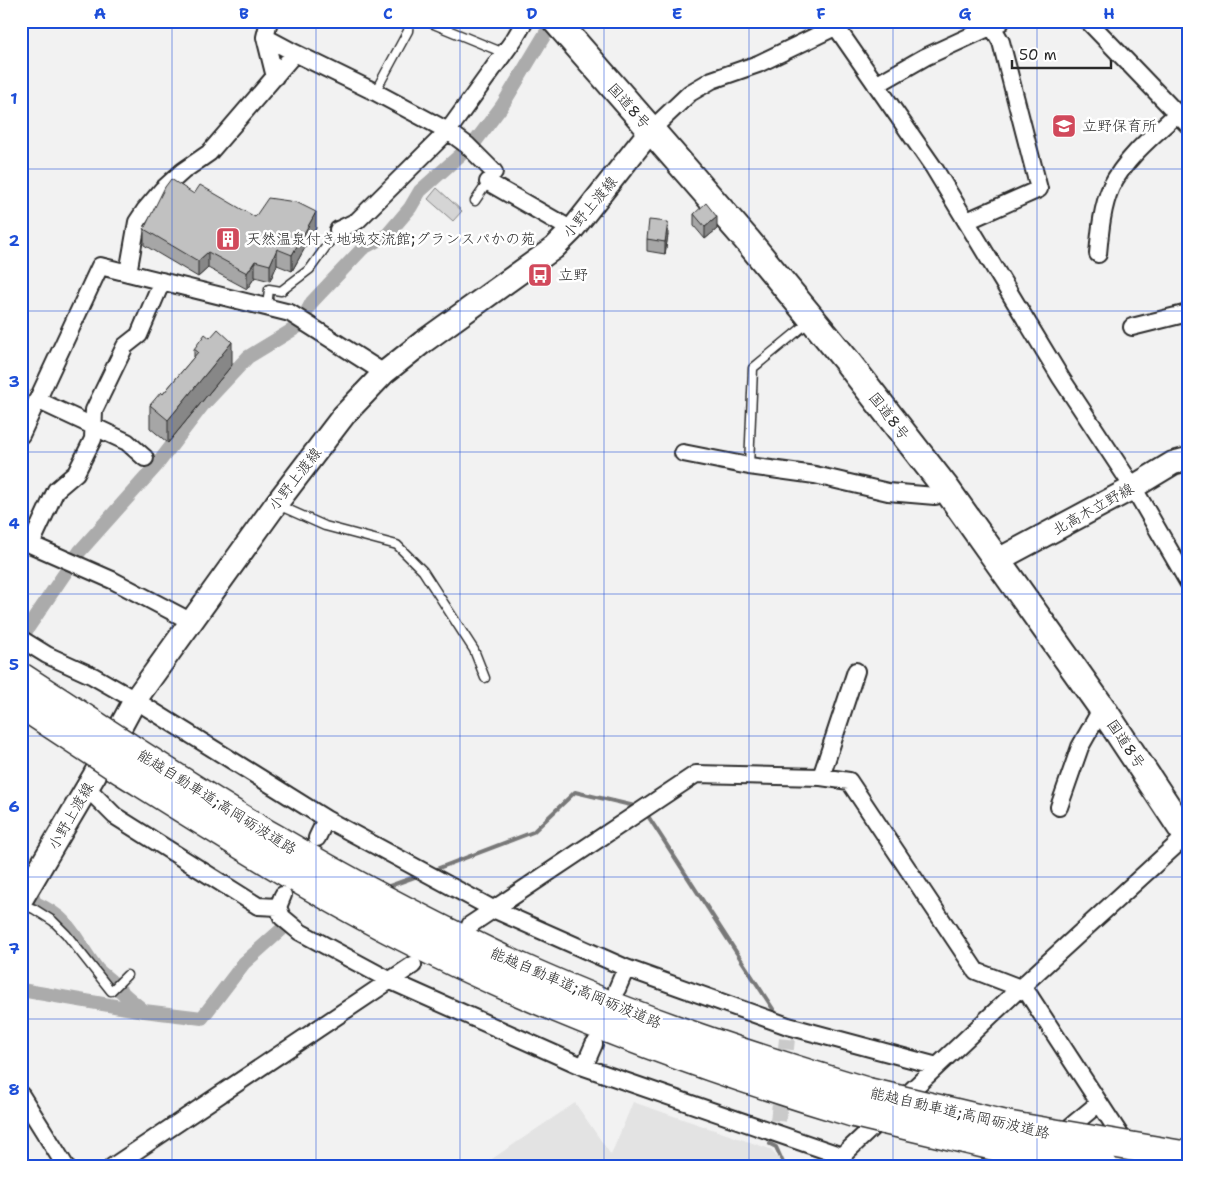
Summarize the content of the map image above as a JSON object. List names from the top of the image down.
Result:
{
  "streets": {
    "highway": ["国道8号", "能越自動車道;高岡砺波道路"],
    "main road": ["小野上渡線", "北高木立野線"]
  },
  "crossings": [
    ["国道8号", "小野上渡線"],
    ["国道8号", "北高木立野線"]
  ],
  "places": {
    "school or university": ["立野保育所"],
    "building": ["天然温泉付き地域交流館;グランスパかの苑"],
    "bus stop": ["立野"]
  },
  "scale_bar": "50 m",
  "grid": {
    "columns": [
      "A",
      "B",
      "C",
      "D",
      "E",
      "F",
      "G",
      "H"
    ],
    "rows": [
      "1",
      "2",
      "3",
      "4",
      "5",
      "6",
      "7",
      "8"
    ]
  }
}
